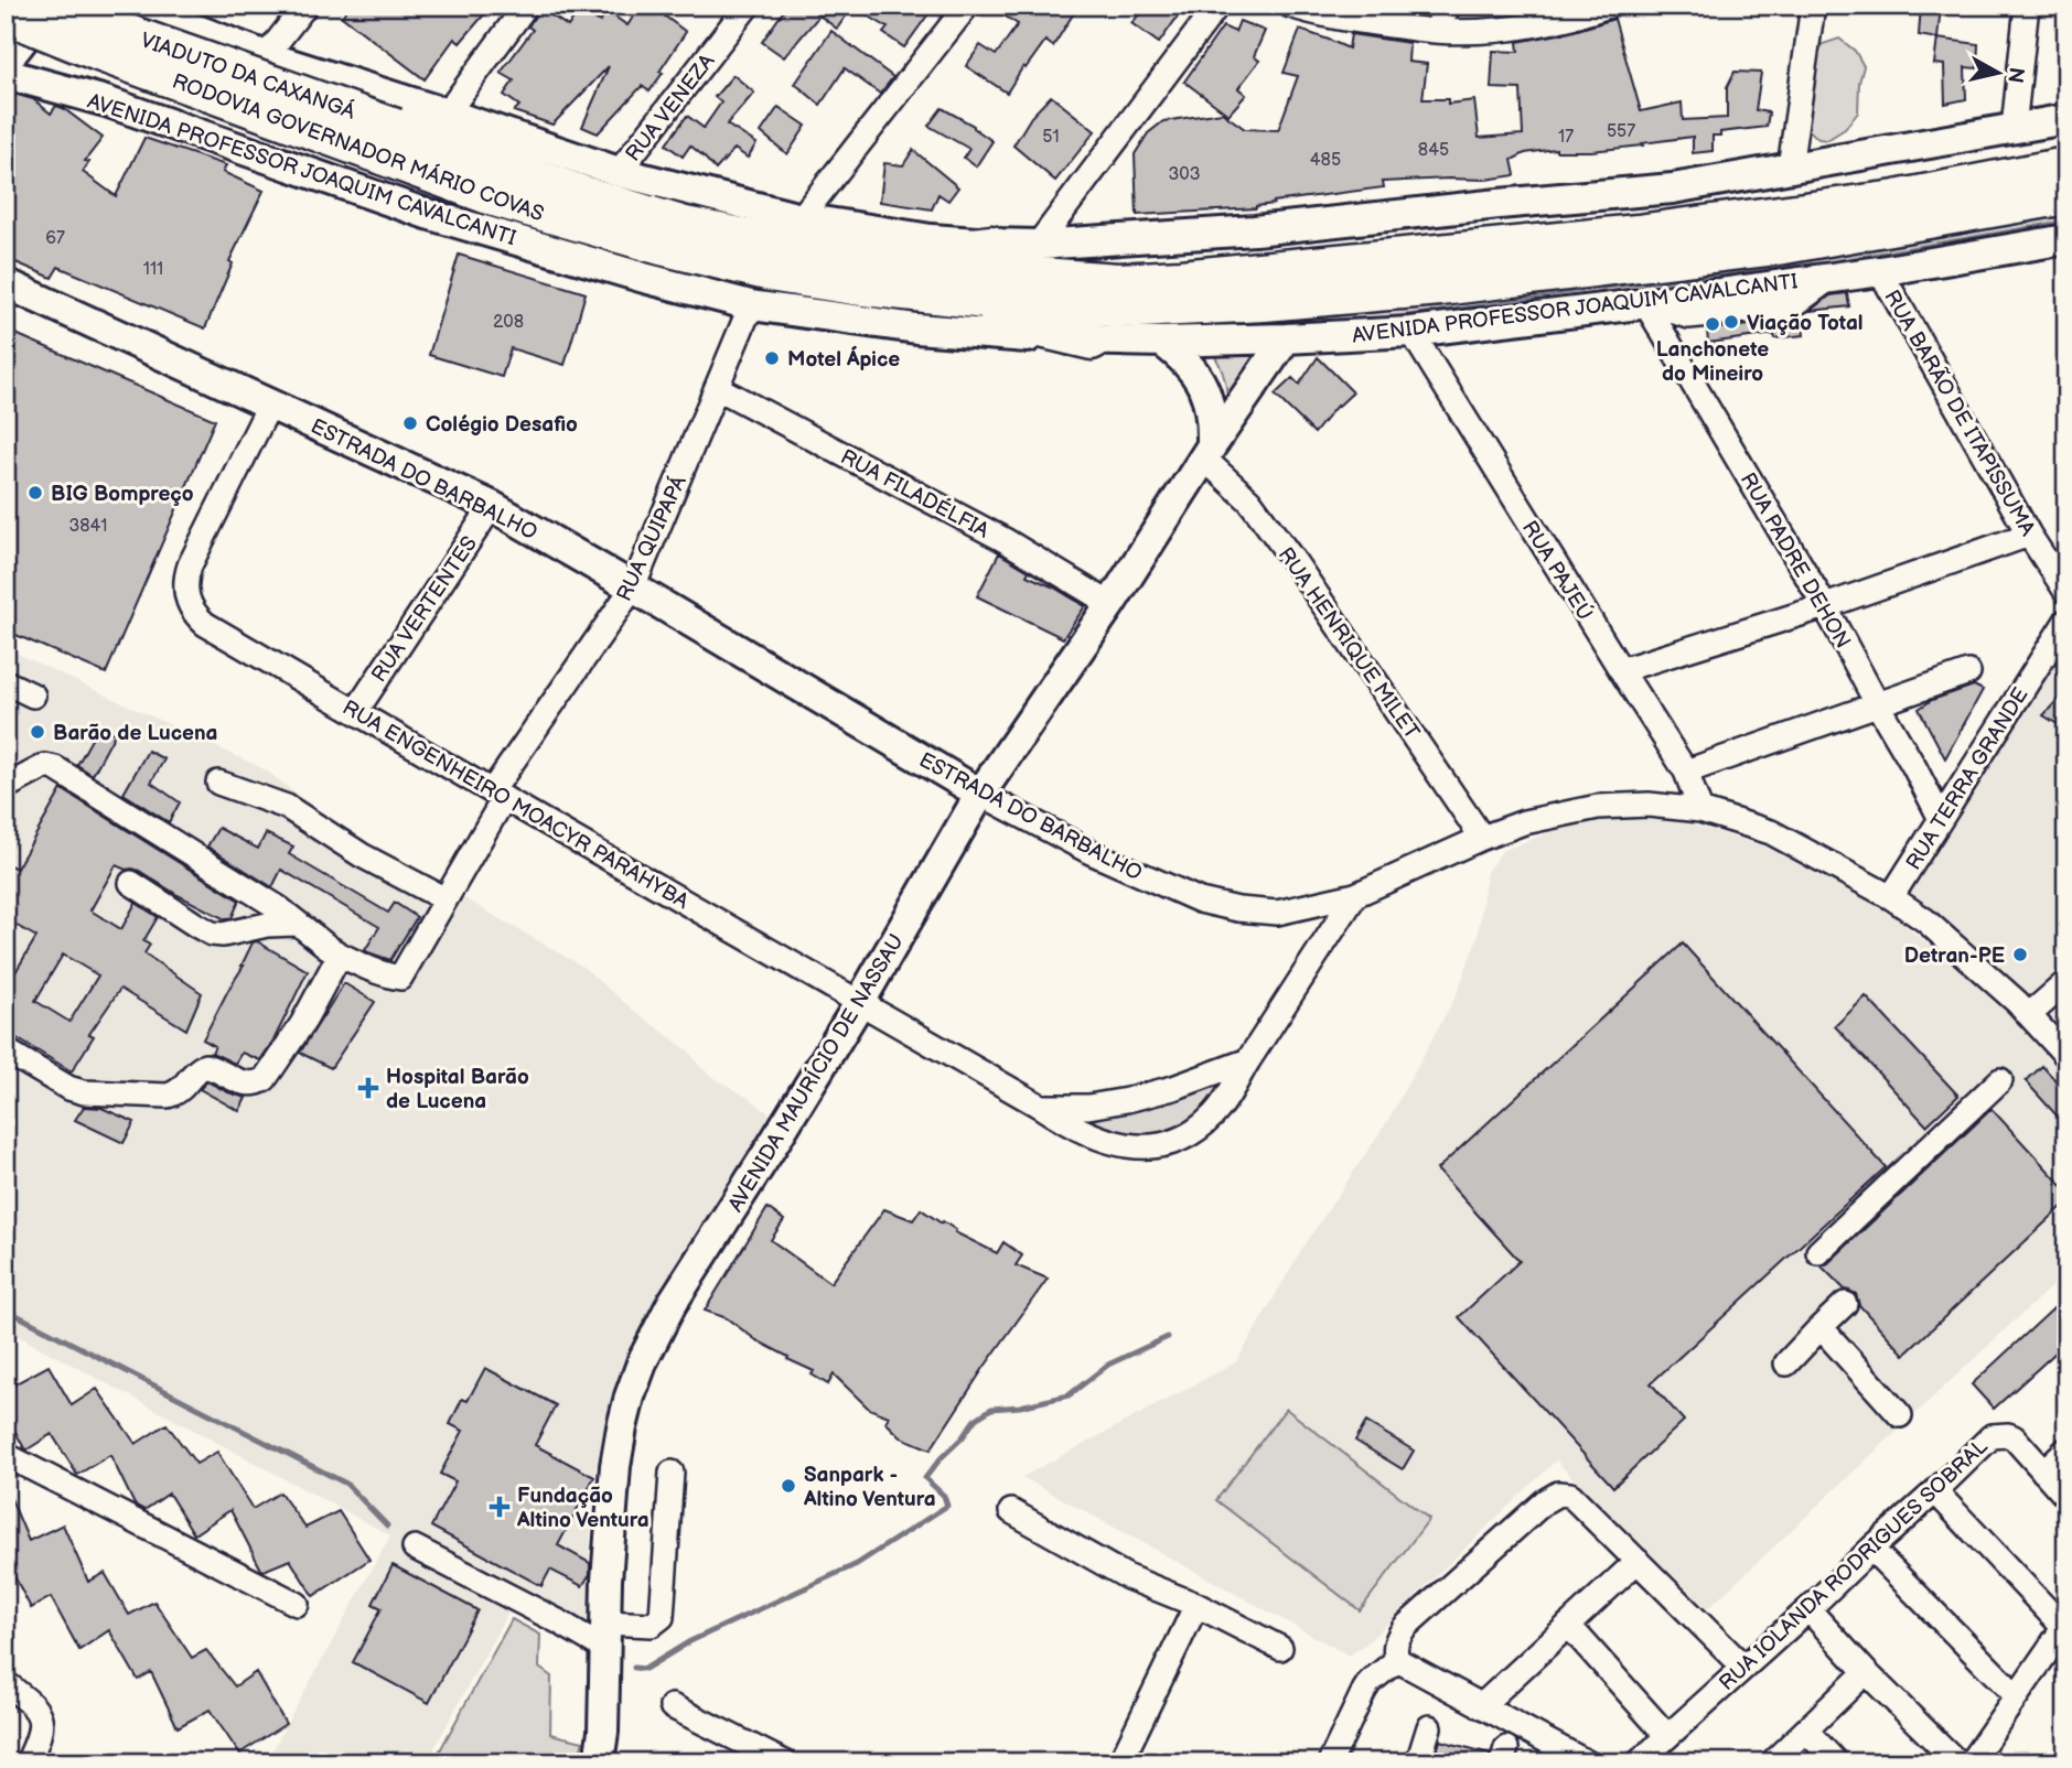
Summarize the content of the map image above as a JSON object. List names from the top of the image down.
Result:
{
  "streets": {
    "highway": ["VIADUTO DA CAXANGÁ", "RODOVIA GOVERNADOR MÁRIO COVAS", "AVENIDA PROFESSOR JOAQUIM CAVALCANTI"],
    "main road": ["ESTRADA DO BARBALHO", "AVENIDA MAURÍCIO DE NASSAU"],
    "street": [
      "RUA VENEZA",
      "RUA BARÃO DE ITAPISSUMA",
      "RUA FILADÉLFIA",
      "RUA QUIPAPÁ",
      "RUA PADRE DEHON",
      "RUA PAJEÚ",
      "RUA VERTENTES",
      "RUA HENRIQUE MILET",
      "RUA TERRA GRANDE",
      "RUA ENGENHEIRO MOACYR PARAHYBA",
      "RUA IOLANDA RODRIGUES SOBRAL"
    ]
  },
  "crossings": [
    ["VIADUTO DA CAXANGÁ", "RODOVIA GOVERNADOR MÁRIO COVAS"],
    ["RODOVIA GOVERNADOR MÁRIO COVAS", "AVENIDA PROFESSOR JOAQUIM CAVALCANTI"],
    ["AVENIDA PROFESSOR JOAQUIM CAVALCANTI", "RUA BARÃO DE ITAPISSUMA"],
    ["AVENIDA PROFESSOR JOAQUIM CAVALCANTI", "RUA QUIPAPÁ"],
    ["AVENIDA PROFESSOR JOAQUIM CAVALCANTI", "RUA PADRE DEHON"],
    ["AVENIDA PROFESSOR JOAQUIM CAVALCANTI", "RUA PAJEÚ"],
    ["AVENIDA PROFESSOR JOAQUIM CAVALCANTI", "AVENIDA MAURÍCIO DE NASSAU"],
    ["ESTRADA DO BARBALHO", "RUA QUIPAPÁ"],
    ["ESTRADA DO BARBALHO", "RUA PAJEÚ"],
    ["ESTRADA DO BARBALHO", "RUA VERTENTES"],
    ["ESTRADA DO BARBALHO", "RUA HENRIQUE MILET"],
    ["ESTRADA DO BARBALHO", "RUA TERRA GRANDE"],
    ["ESTRADA DO BARBALHO", "RUA ENGENHEIRO MOACYR PARAHYBA"],
    ["ESTRADA DO BARBALHO", "AVENIDA MAURÍCIO DE NASSAU"],
    ["RUA FILADÉLFIA", "RUA QUIPAPÁ"],
    ["RUA FILADÉLFIA", "AVENIDA MAURÍCIO DE NASSAU"],
    ["RUA QUIPAPÁ", "RUA ENGENHEIRO MOACYR PARAHYBA"],
    ["RUA PADRE DEHON", "RUA TERRA GRANDE"],
    ["RUA VERTENTES", "RUA ENGENHEIRO MOACYR PARAHYBA"],
    ["RUA HENRIQUE MILET", "AVENIDA MAURÍCIO DE NASSAU"],
    ["RUA ENGENHEIRO MOACYR PARAHYBA", "AVENIDA MAURÍCIO DE NASSAU"]
  ],
  "places": {
    "other": [
      "Viação Total",
      "Lanchonete do Mineiro",
      "Motel Ápice",
      "Colégio Desafio",
      "BIG Bompreço",
      "Barão de Lucena",
      "Detran-PE",
      "Sanpark - Altino Ventura"
    ],
    "health": ["Hospital Barão de Lucena", "Fundação Altino Ventura"]
  },
  "house_numbers": [
    "557",
    "51",
    "17",
    "845",
    "485",
    "303",
    "67",
    "111",
    "208",
    "3841"
  ],
  "north": "right"
}
